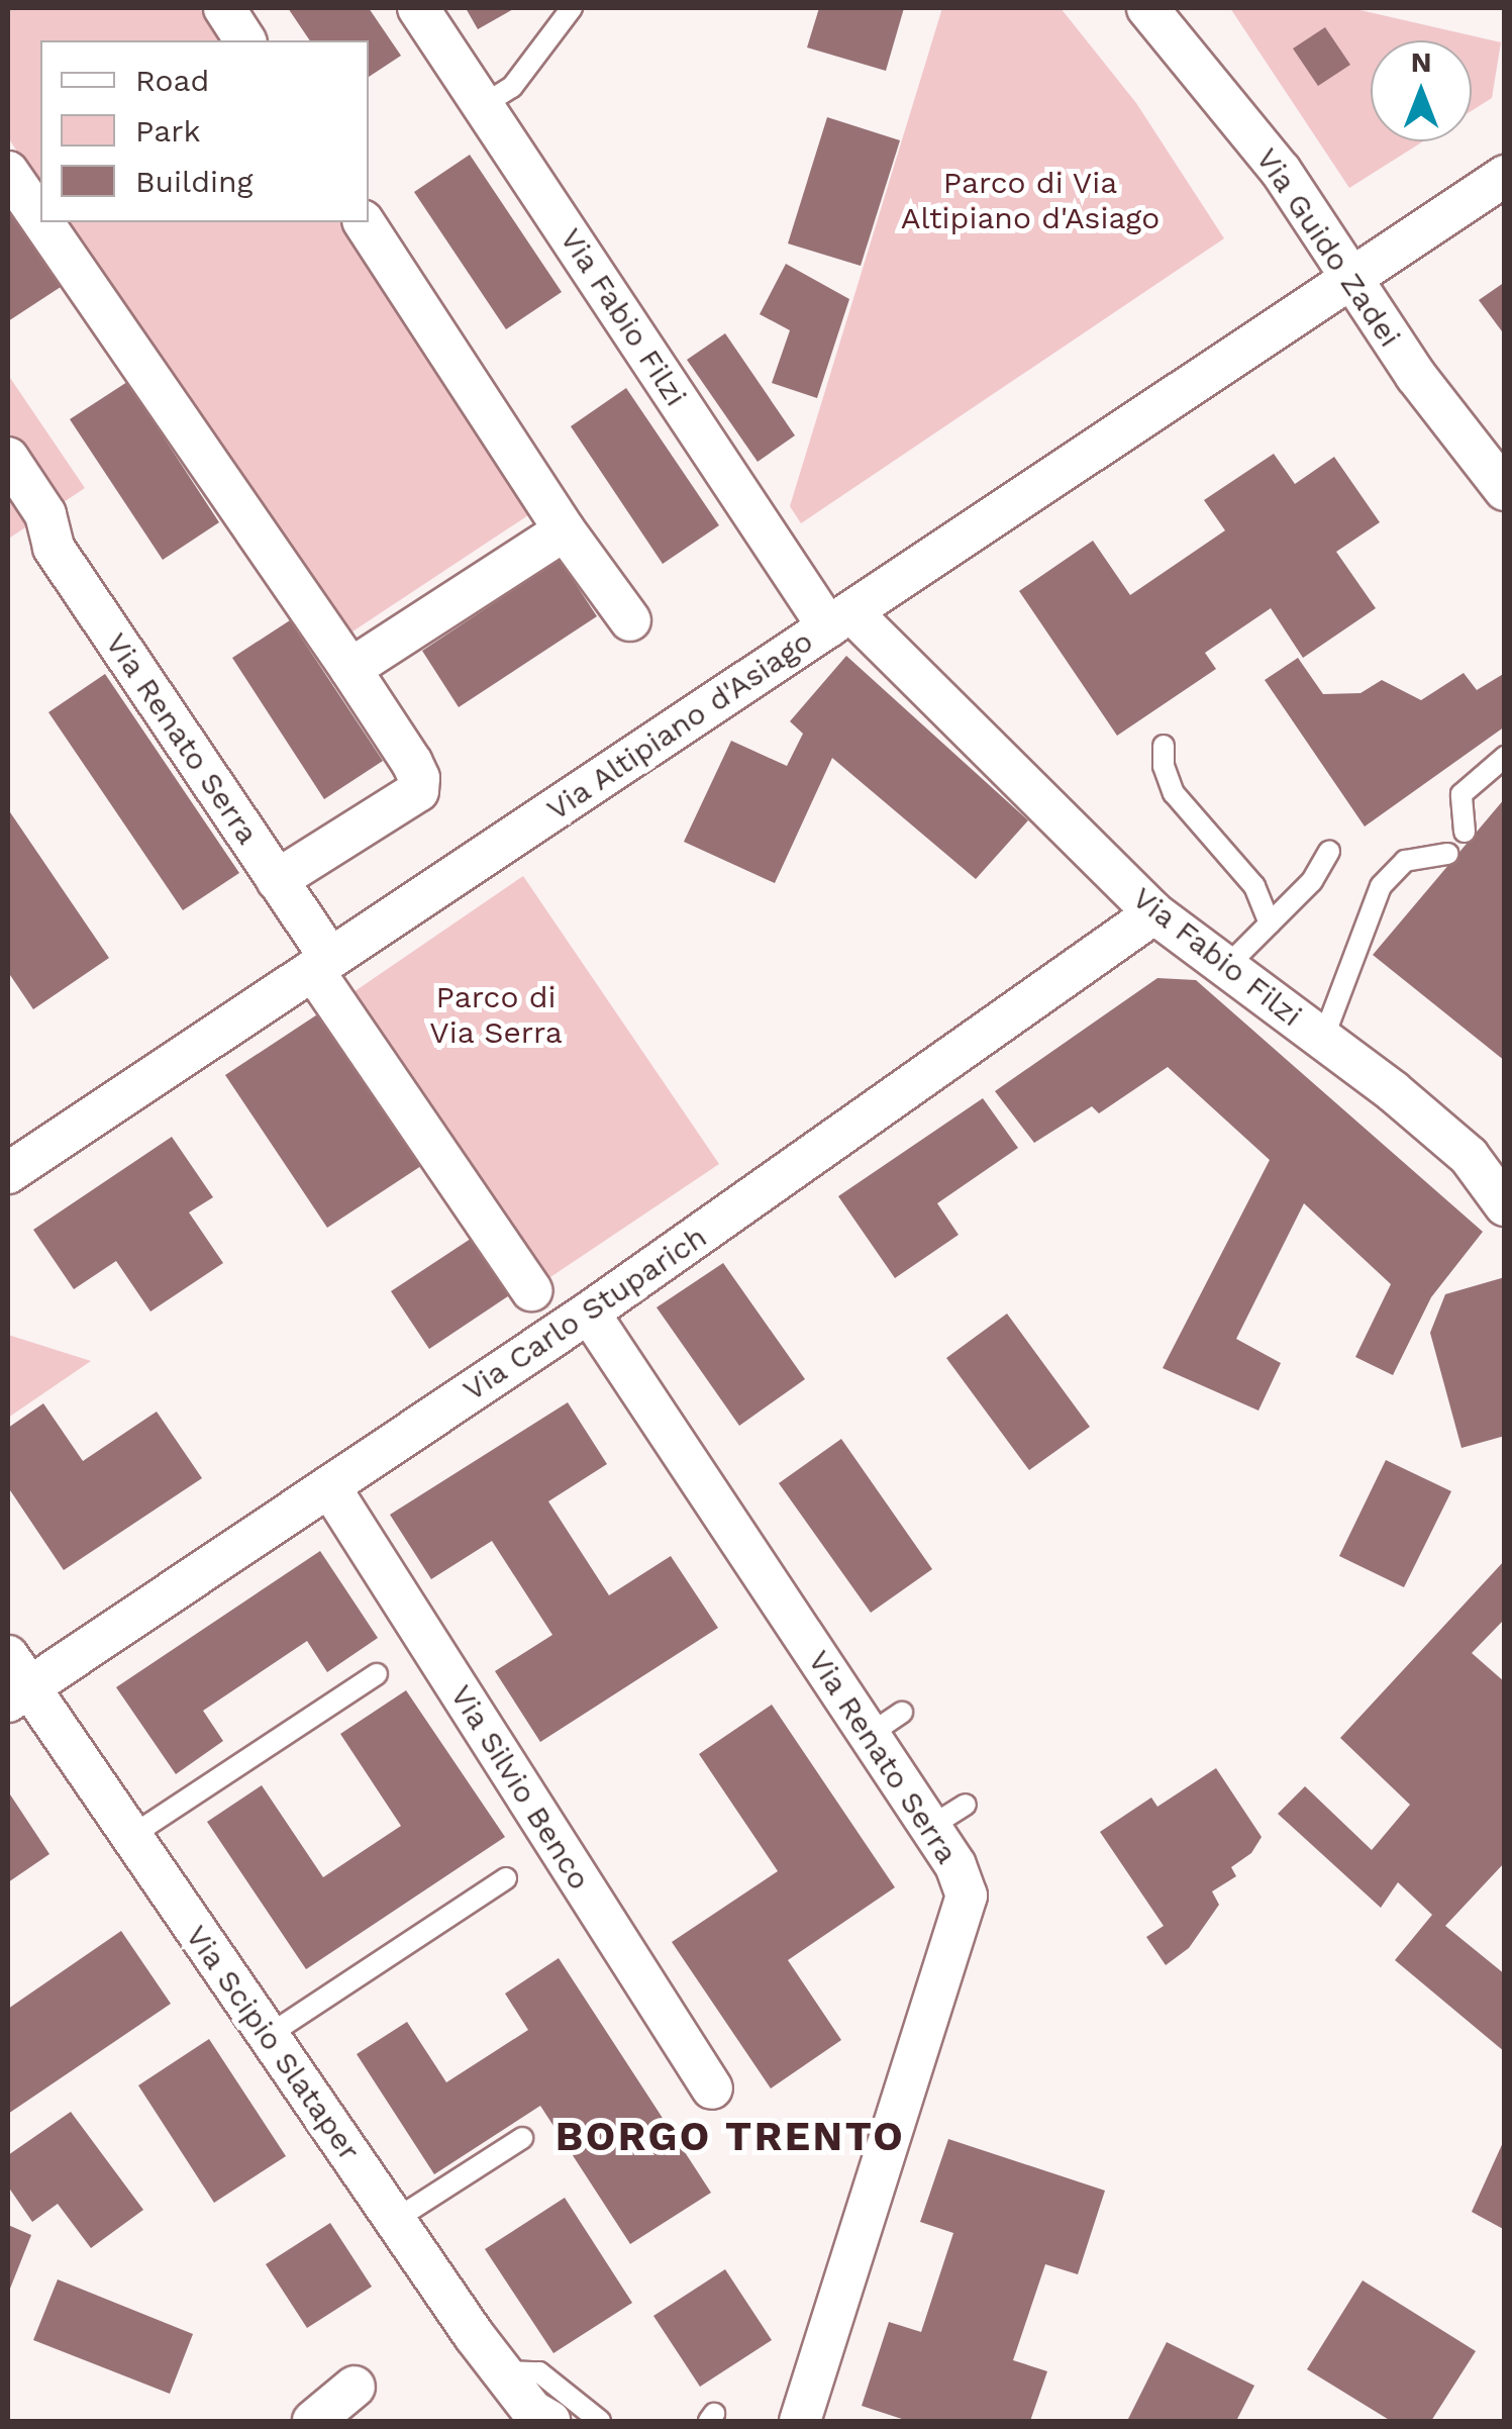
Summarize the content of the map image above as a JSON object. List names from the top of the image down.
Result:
{
  "streets": {
    "street": [
      "Via Guido Zadei",
      "Via Fabio Filzi",
      "Via Altipiano d'Asiago",
      "Via Renato Serra",
      "Via Carlo Stuparich",
      "Via Silvio Benco",
      "Via Scipio Slataper"
    ]
  },
  "crossings": [
    ["Via Guido Zadei", "Via Altipiano d'Asiago"],
    ["Via Fabio Filzi", "Via Altipiano d'Asiago"],
    ["Via Fabio Filzi", "Via Carlo Stuparich"],
    ["Via Altipiano d'Asiago", "Via Renato Serra"],
    ["Via Renato Serra", "Via Carlo Stuparich"],
    ["Via Carlo Stuparich", "Via Silvio Benco"],
    ["Via Carlo Stuparich", "Via Scipio Slataper"]
  ],
  "districts": ["BORGO TRENTO"],
  "parks": ["Parco di Via Altipiano d'Asiago", "Parco di Via Serra"],
  "legend": ["Road", "Park", "Building"],
  "north": "top"
}
